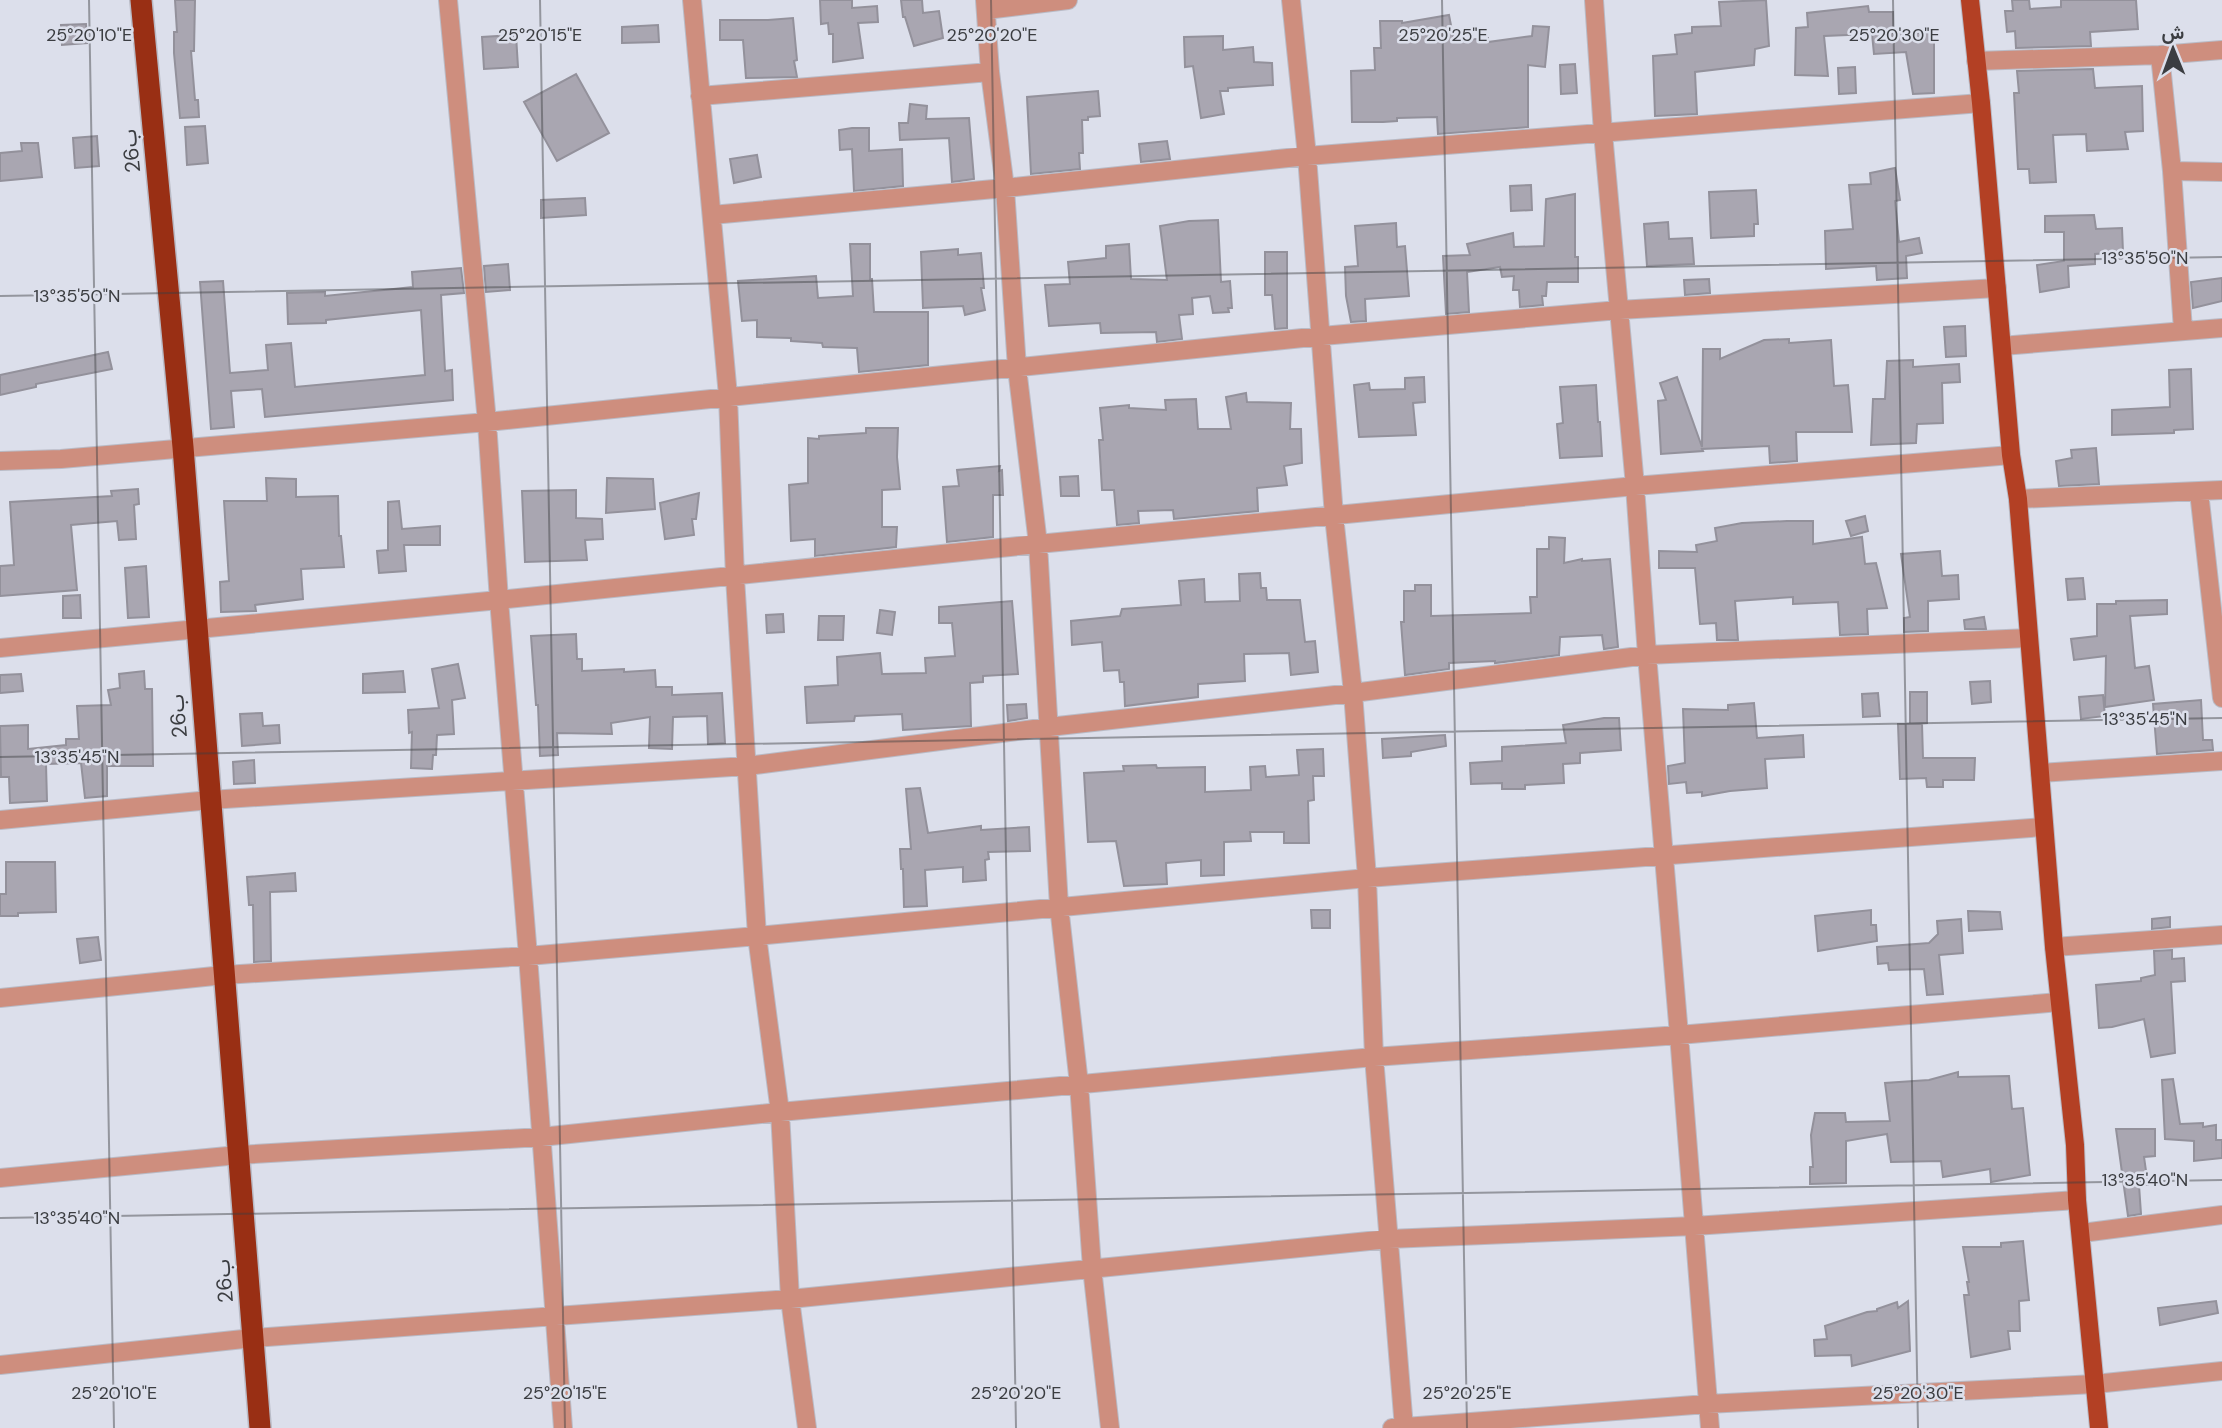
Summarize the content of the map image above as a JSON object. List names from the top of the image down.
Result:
{
  "streets": {
    "highway": ["26ب"]
  },
  "north": "top",
  "coordinates": [
    "25°20'10\"E",
    "25°20'15\"E",
    "25°20'20\"E",
    "25°20'25\"E",
    "25°20'30\"E",
    "13°35'50\"N",
    "13°35'45\"N",
    "13°35'40\"N"
  ]
}
